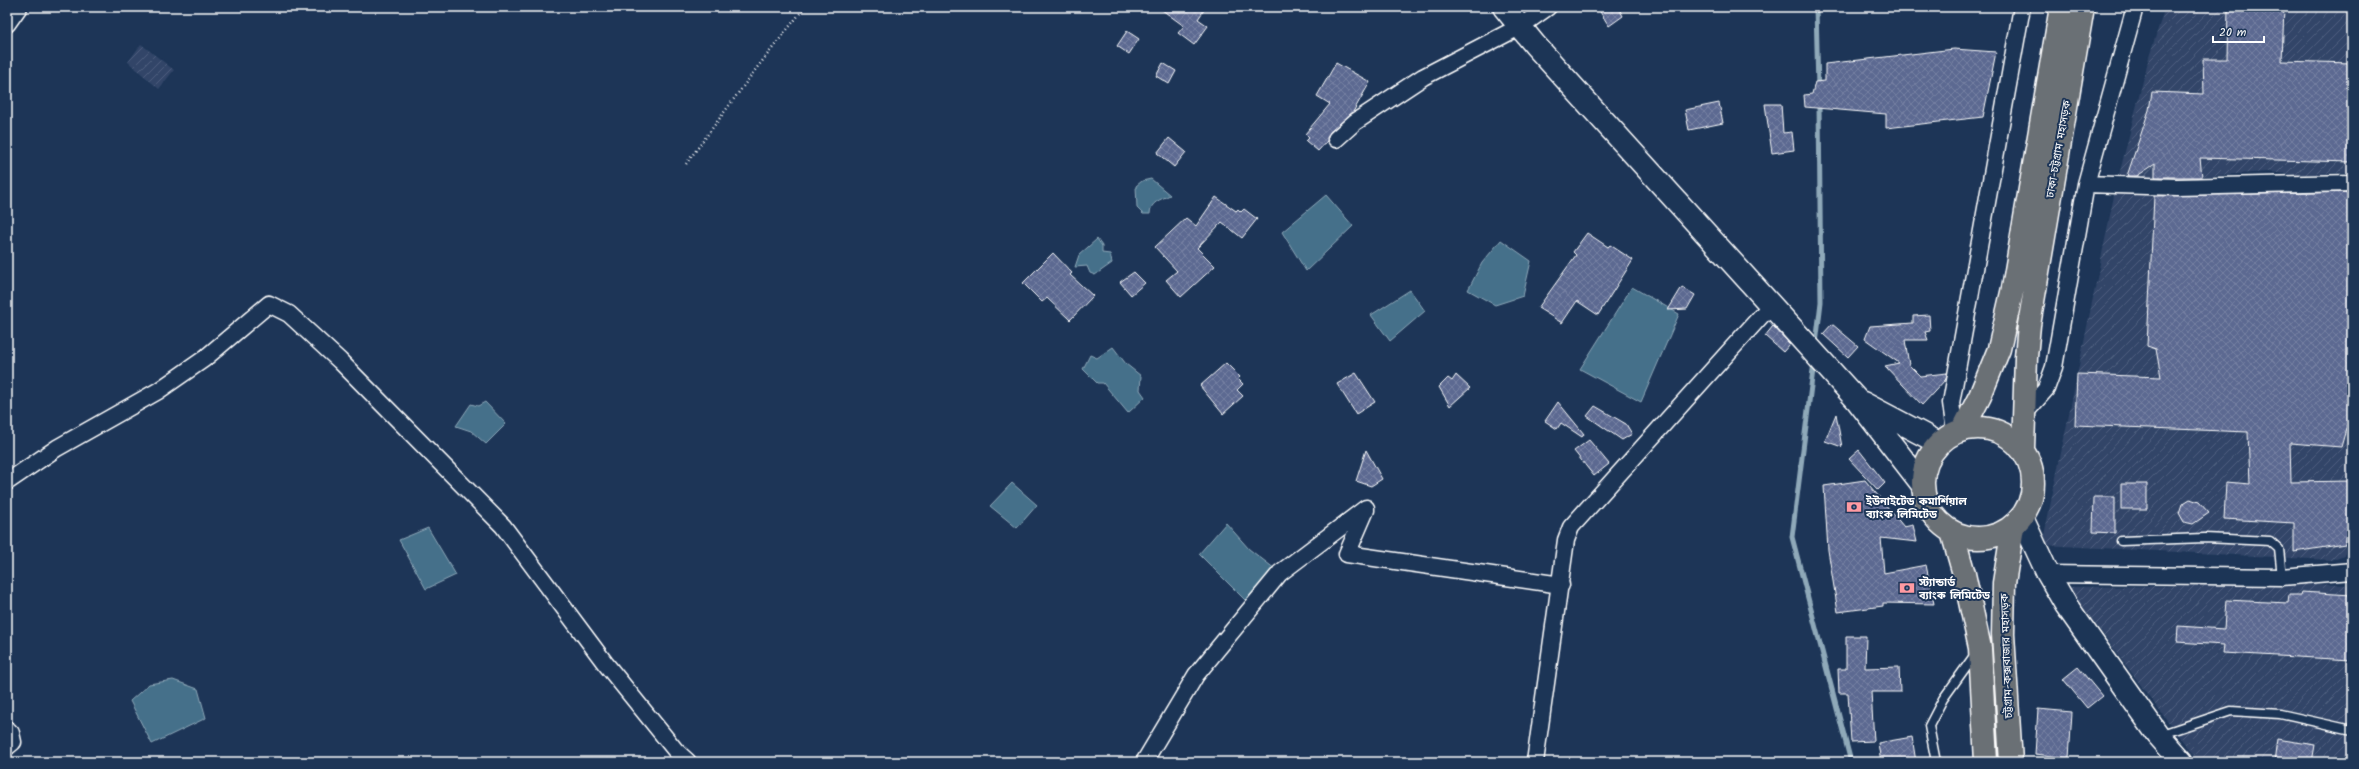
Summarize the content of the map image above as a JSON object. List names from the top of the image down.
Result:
{
  "streets": {
    "highway": ["ঢাকা-চট্টগ্রাম মহাসড়ক", "চট্টগ্রাম-কক্সবাজার মহাসড়ক"]
  },
  "crossings": [
    ["ঢাকা-চট্টগ্রাম মহাসড়ক", "চট্টগ্রাম-কক্সবাজার মহাসড়ক"]
  ],
  "places": {
    "bank": ["ইউনাইটেড কমার্শিয়াল ব্যাংক লিমিটেড", "স্ট্যান্ডার্ড ব্যাংক লিমিটেড"]
  },
  "scale_bar": "20 m"
}
